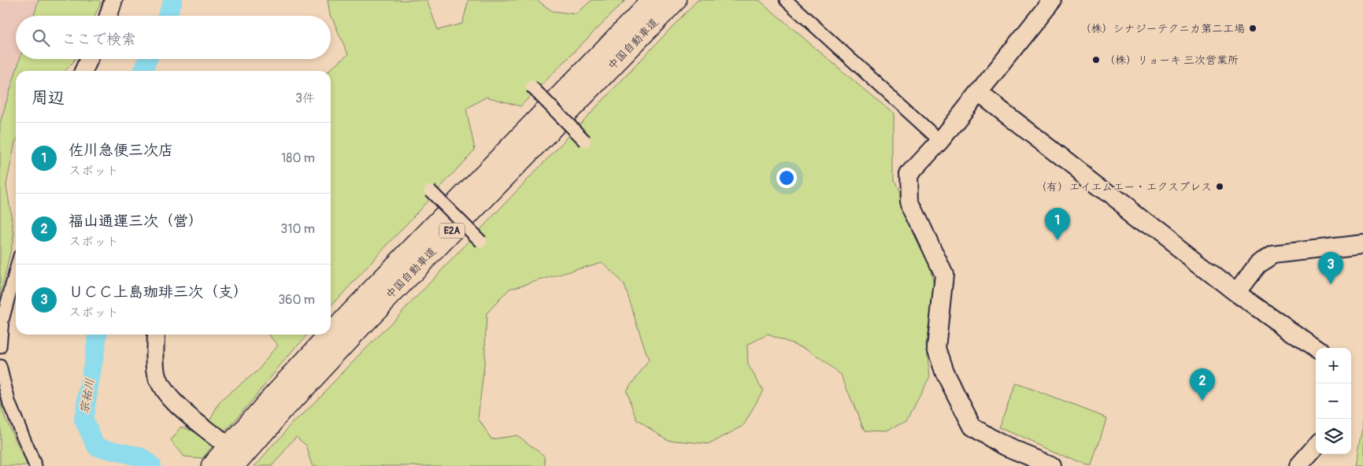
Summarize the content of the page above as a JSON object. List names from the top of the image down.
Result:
{
  "streets": {
    "highway": ["中国自動車道", "E2A"]
  },
  "water": ["宗祐川"],
  "places": ["（株）シナジーテクニカ第二工場", "（株）リョーキ 三次営業所", "（有）エイエムエー・エクスプレス"],
  "page": {
    "search": "ここで検索",
    "heading": ["周辺", "3件"],
    "list": [
      {
        "mark": "1",
        "name": "佐川急便三次店",
        "note": "スポット",
        "value": "180 m"
      },
      {
        "mark": "2",
        "name": "福山通運三次（営）",
        "note": "スポット",
        "value": "310 m"
      },
      {
        "mark": "3",
        "name": "ＵＣＣ上島珈琲三次（支）",
        "note": "スポット",
        "value": "360 m"
      }
    ],
    "pins": ["1", "3", "2"],
    "map_buttons": ["+", "−"]
  }
}
